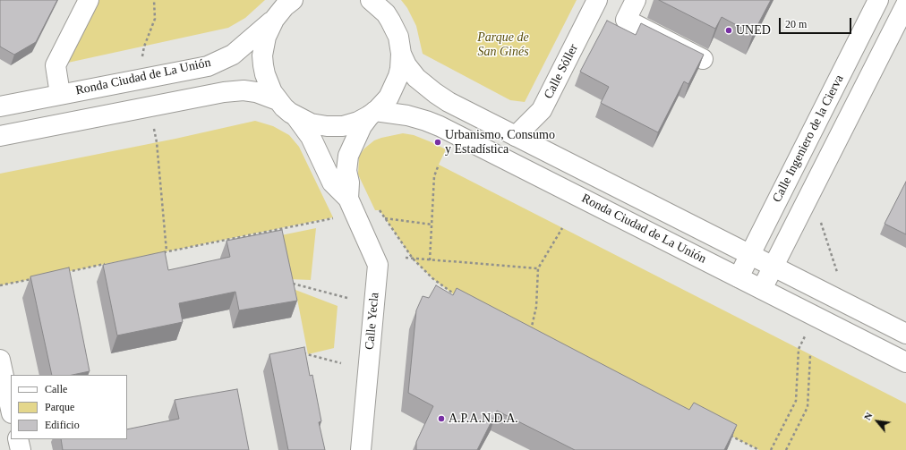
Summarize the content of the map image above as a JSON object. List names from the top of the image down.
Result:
{
  "streets": {
    "main road": [
      "Calle Sóller",
      "Ronda Ciudad de La Unión",
      "Calle Ingeniero de la Cierva",
      "Calle Yecla"
    ]
  },
  "crossings": [
    ["Calle Sóller", "Ronda Ciudad de La Unión"],
    ["Ronda Ciudad de La Unión", "Calle Ingeniero de la Cierva"]
  ],
  "parks": ["Parque de San Ginés"],
  "places": ["UNED", "Urbanismo, Consumo y Estadística", "A.P.A.N.D.A."],
  "legend": ["Calle", "Parque", "Edificio"],
  "scale_bar": "20 m",
  "north": "top left"
}
